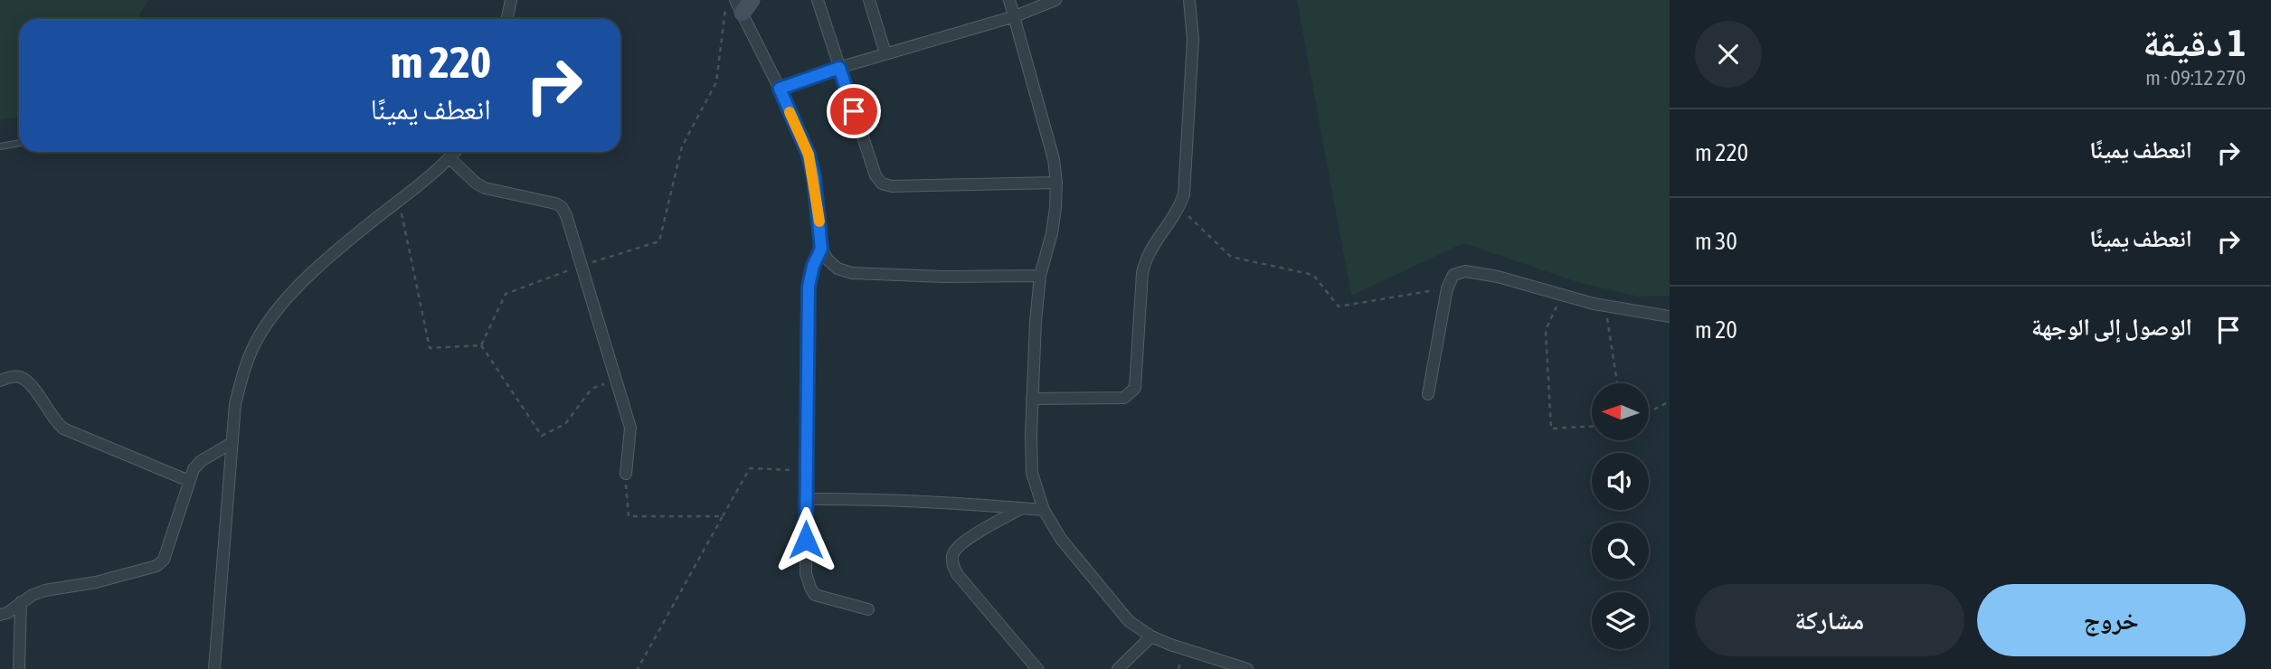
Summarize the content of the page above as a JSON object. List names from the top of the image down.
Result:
{
  "north": "left",
  "page": {
    "heading": ["1 دقيقة", "270 m · 09:12"],
    "turn": ["220 m", "انعطف يمينًا"],
    "list": [
      {
        "name": "انعطف يمينًا",
        "value": "220 m"
      },
      {
        "name": "انعطف يمينًا",
        "value": "30 m"
      },
      {
        "name": "الوصول إلى الوجهة",
        "value": "20 m"
      }
    ],
    "buttons": ["خروج", "مشاركة"]
  }
}
